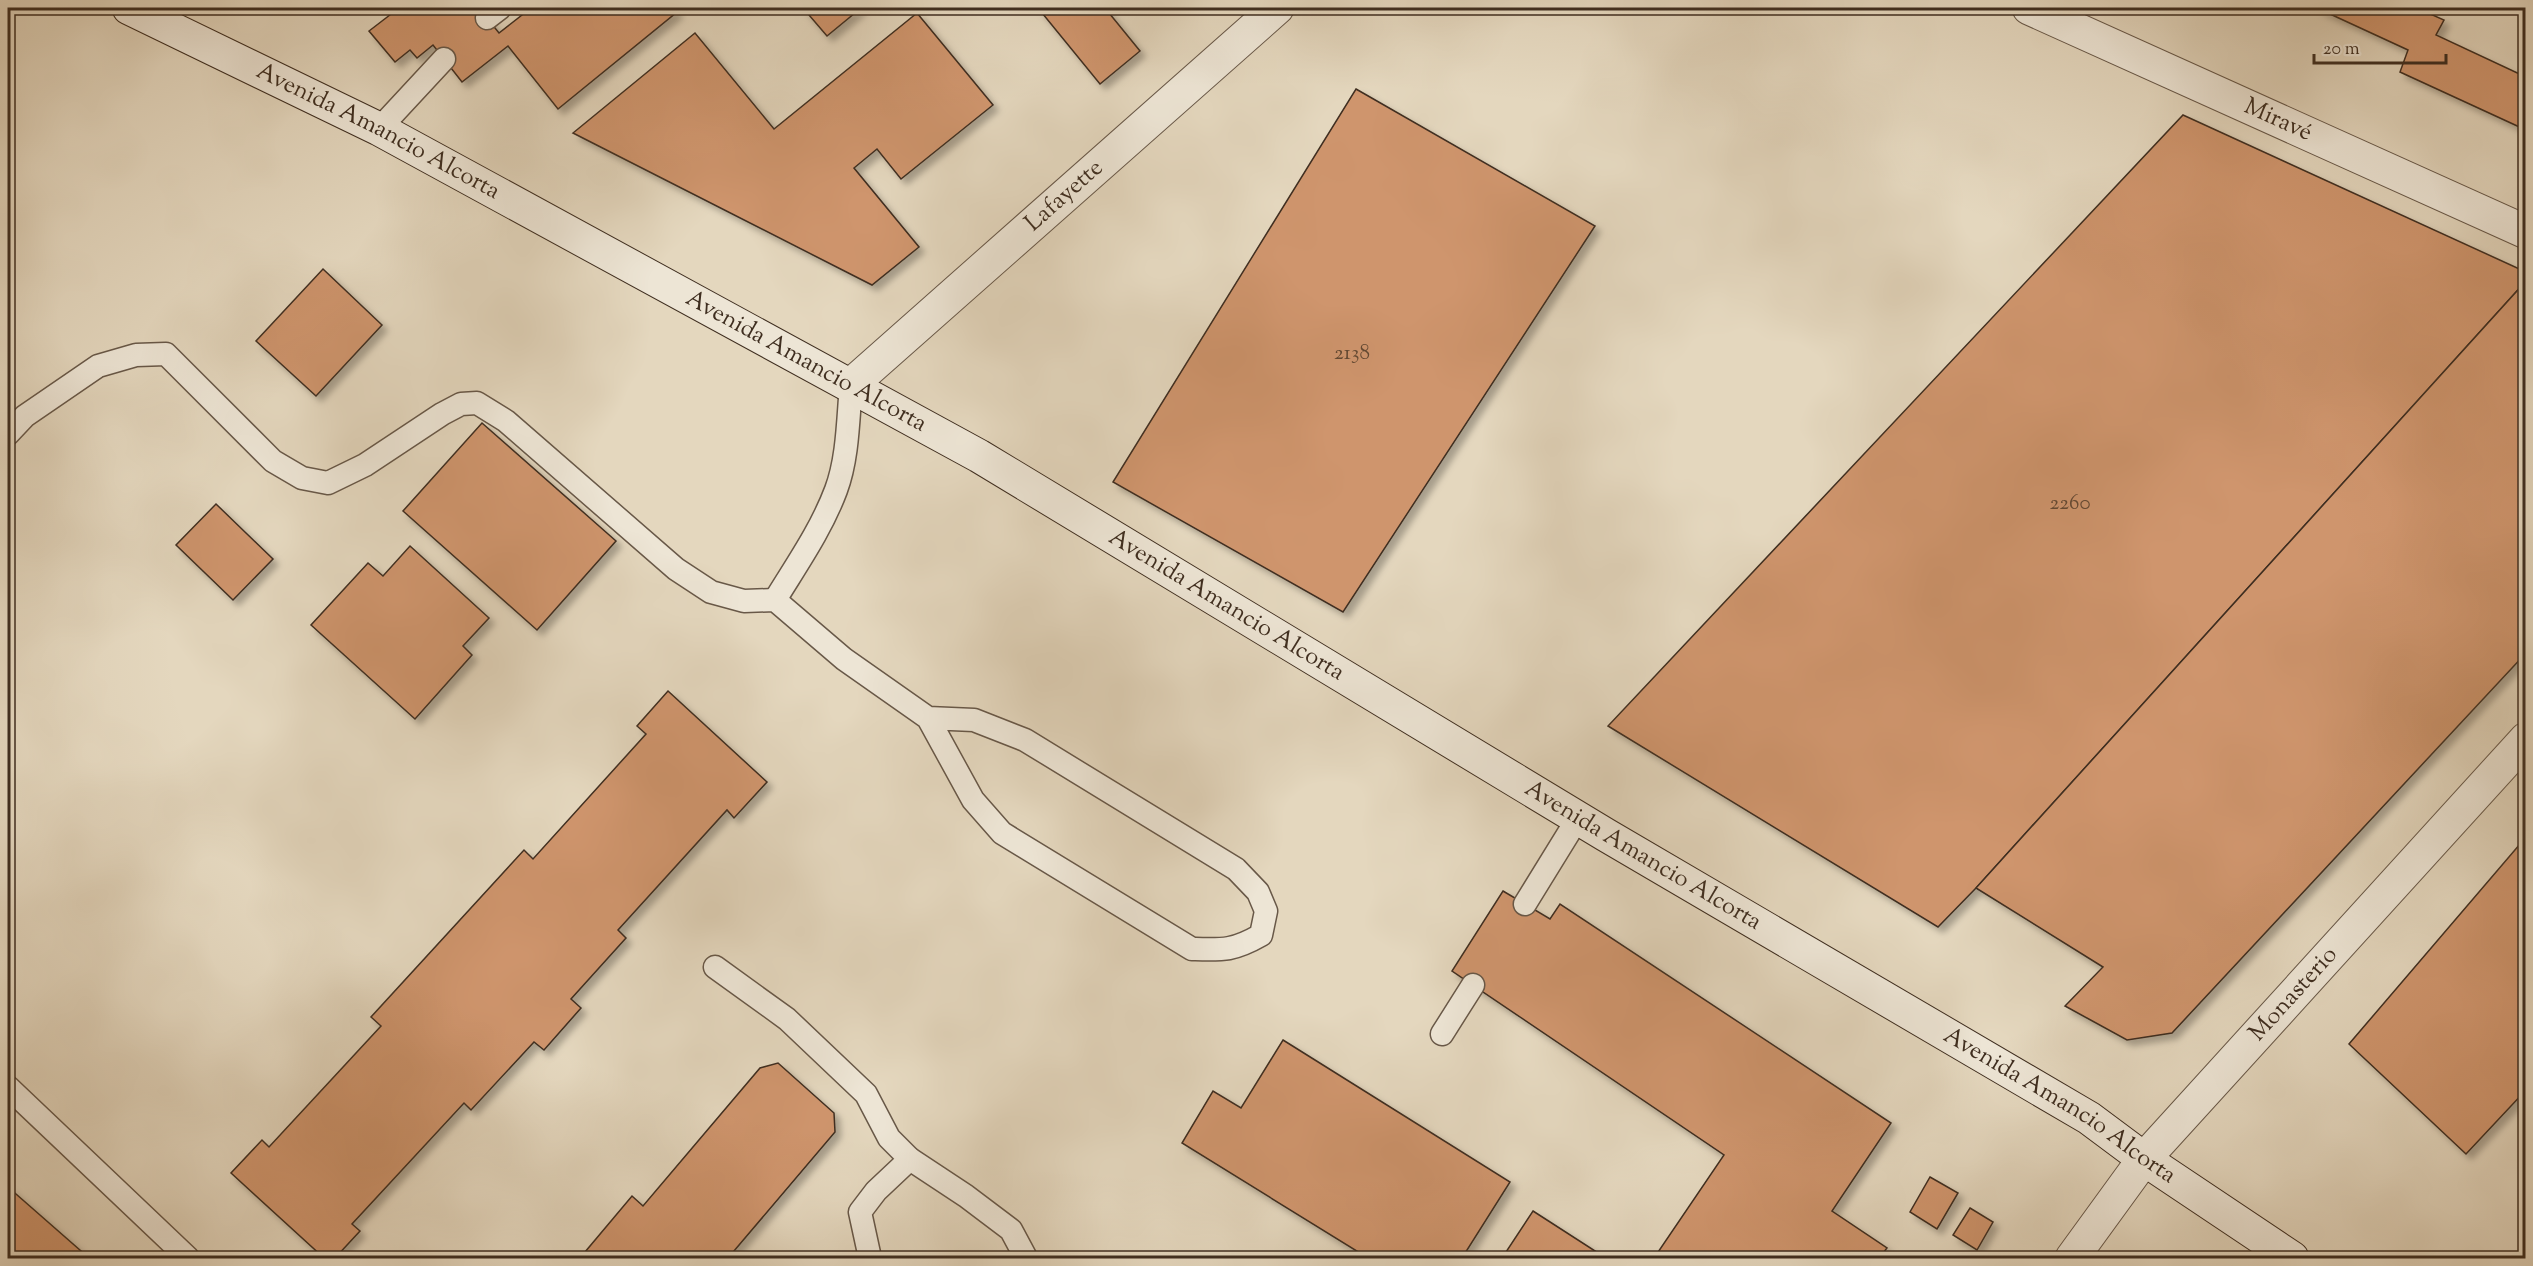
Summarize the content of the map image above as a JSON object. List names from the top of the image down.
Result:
{
  "streets": {
    "main road": [
      "Miravé",
      "Avenida Amancio Alcorta",
      "Lafayette",
      "Monasterio"
    ]
  },
  "crossings": [
    ["Avenida Amancio Alcorta", "Lafayette"],
    ["Avenida Amancio Alcorta", "Monasterio"]
  ],
  "house_numbers": ["2138", "2260"],
  "scale_bar": "20 m"
}
